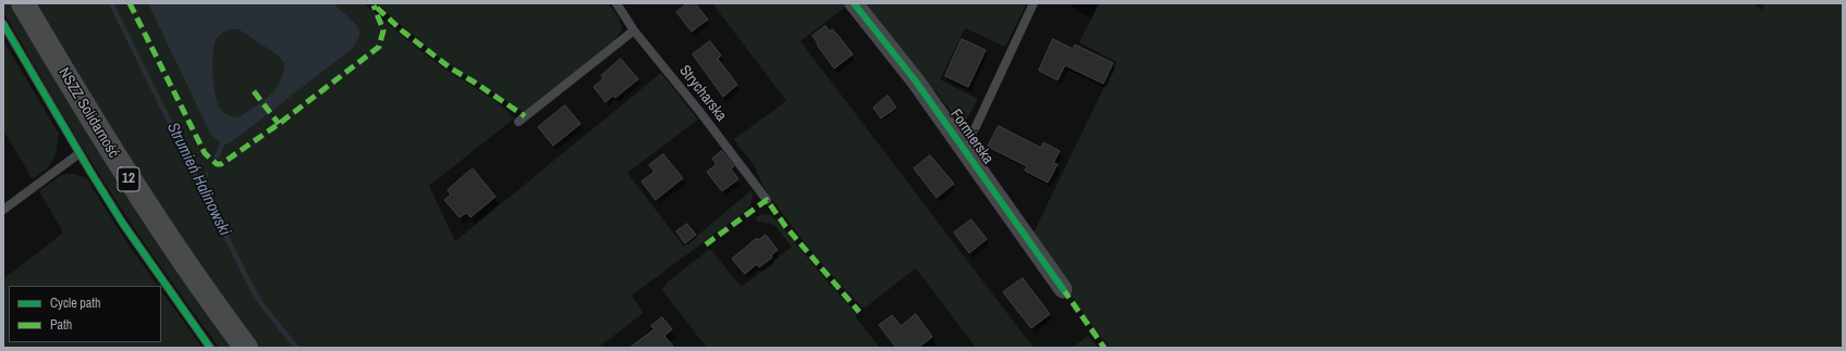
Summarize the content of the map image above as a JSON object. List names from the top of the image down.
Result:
{
  "streets": {
    "main road": ["NSZZ Solidarność", "12"],
    "street": ["Formierska"],
    "lane": ["Strycharska"]
  },
  "water": ["Strumień Halinowski"],
  "legend": ["Cycle path", "Path"]
}
